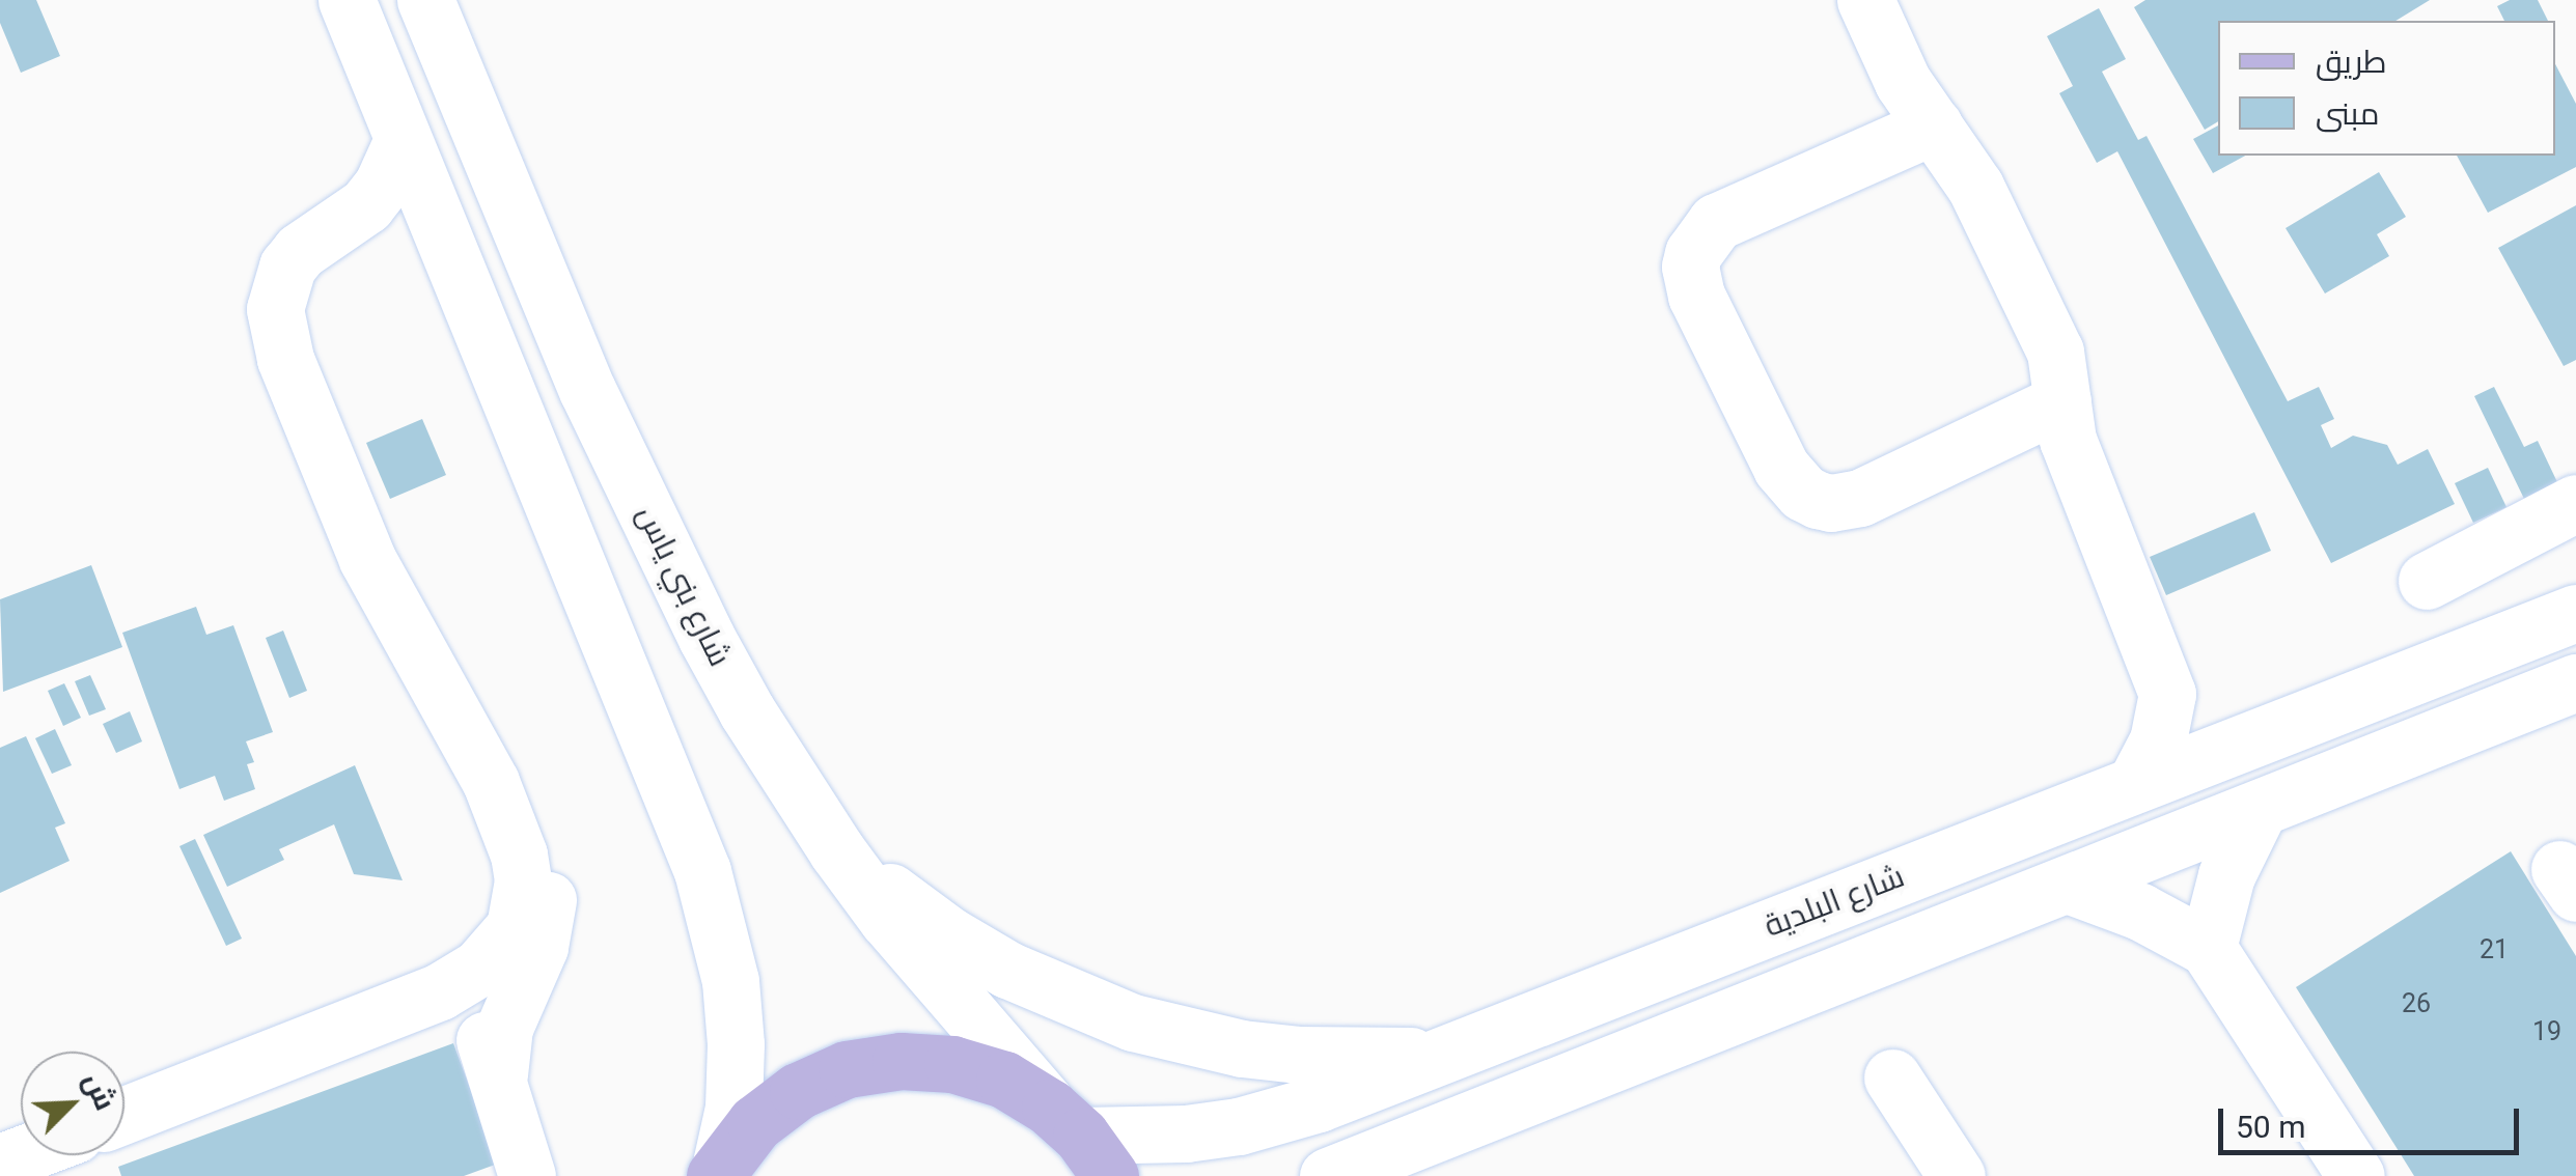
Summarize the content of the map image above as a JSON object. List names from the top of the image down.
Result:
{
  "streets": {
    "street": ["شارع بني ياس", "شارع البلدية"]
  },
  "crossings": [
    ["شارع بني ياس", "شارع البلدية"]
  ],
  "house_numbers": ["21", "26", "19"],
  "legend": ["طريق", "مبنى"],
  "scale_bar": "50 m",
  "north": "top right"
}
